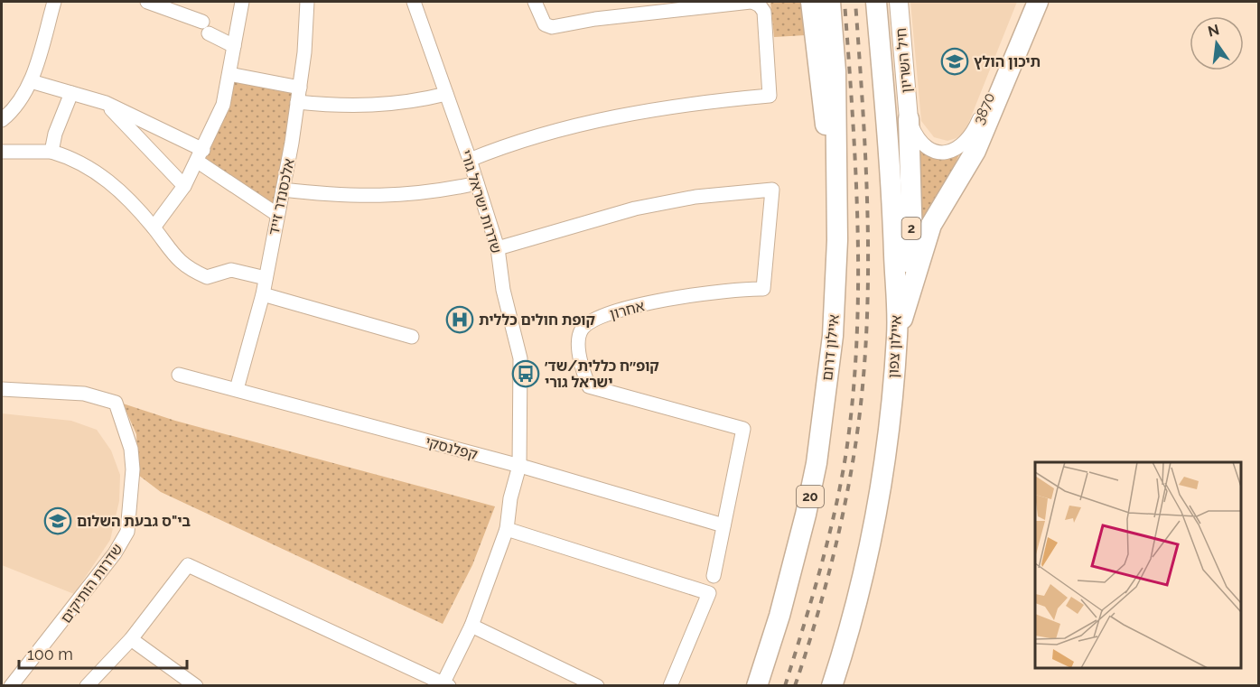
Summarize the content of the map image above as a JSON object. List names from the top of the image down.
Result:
{
  "streets": {
    "highway": [
      "2",
      "איילון צפון",
      "איילון דרום",
      "20"
    ],
    "main road": ["חיל השריון"],
    "street": [
      "3870",
      "אלכסנדר זייד",
      "שדרות ישראל גורי",
      "אחרון",
      "קפלנסקי",
      "שדרות הותיקים"
    ]
  },
  "crossings": [
    ["חיל השריון", "3870"],
    ["חיל השריון", "2"],
    ["3870", "2"],
    ["אלכסנדר זייד", "קפלנסקי"],
    ["שדרות ישראל גורי", "אחרון"],
    ["שדרות ישראל גורי", "קפלנסקי"],
    ["2", "איילון צפון"],
    ["אחרון", "קפלנסקי"]
  ],
  "places": {
    "school or university": ["תיכון הולץ", "בי\"ס גבעת השלום"],
    "hospital": ["קופת חולים כללית"],
    "bus stop": ["קופ״ח כללית/שד׳ ישראל גורי"]
  },
  "scale_bar": "100 m",
  "north": "top"
}
